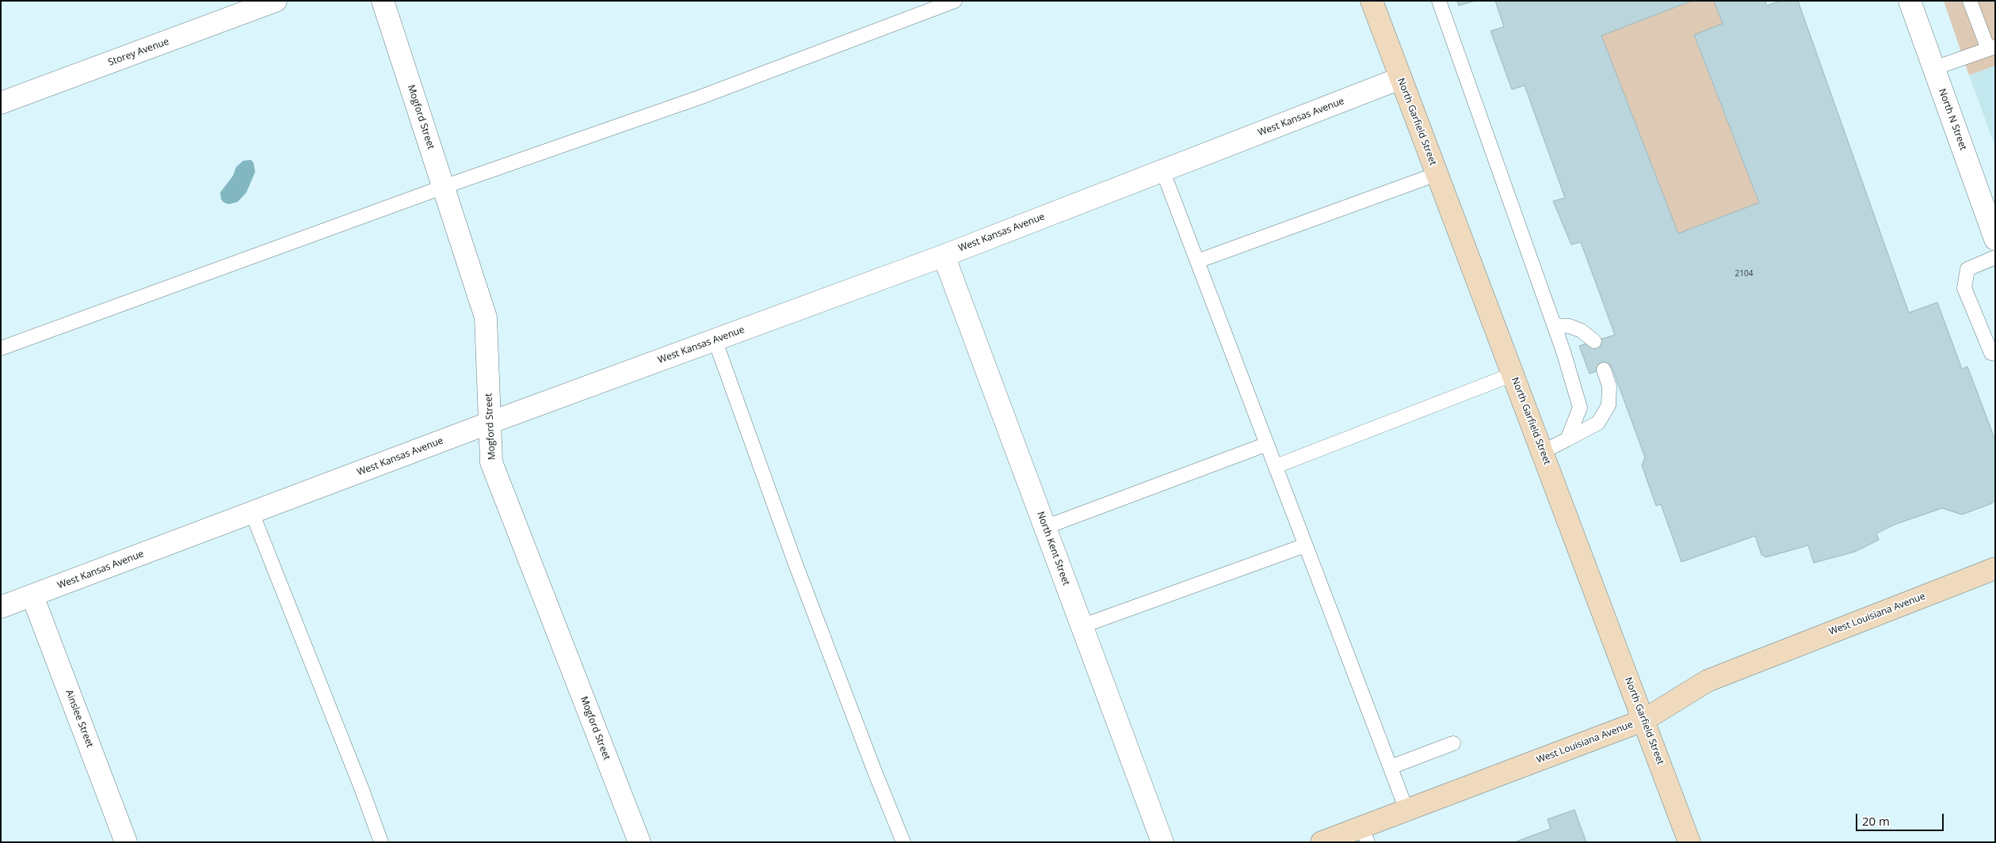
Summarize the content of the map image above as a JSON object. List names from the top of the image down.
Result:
{
  "streets": {
    "main road": ["North Garfield Street", "West Louisiana Avenue"],
    "street": [
      "Storey Avenue",
      "Mogford Street",
      "West Kansas Avenue",
      "North N Street",
      "North Kent Street",
      "Ainslee Street"
    ]
  },
  "crossings": [
    ["Mogford Street", "West Kansas Avenue"],
    ["West Kansas Avenue", "North Garfield Street"],
    ["West Kansas Avenue", "North Kent Street"],
    ["West Kansas Avenue", "Ainslee Street"],
    ["North Garfield Street", "West Louisiana Avenue"]
  ],
  "house_numbers": ["2104"],
  "scale_bar": "20 m"
}
